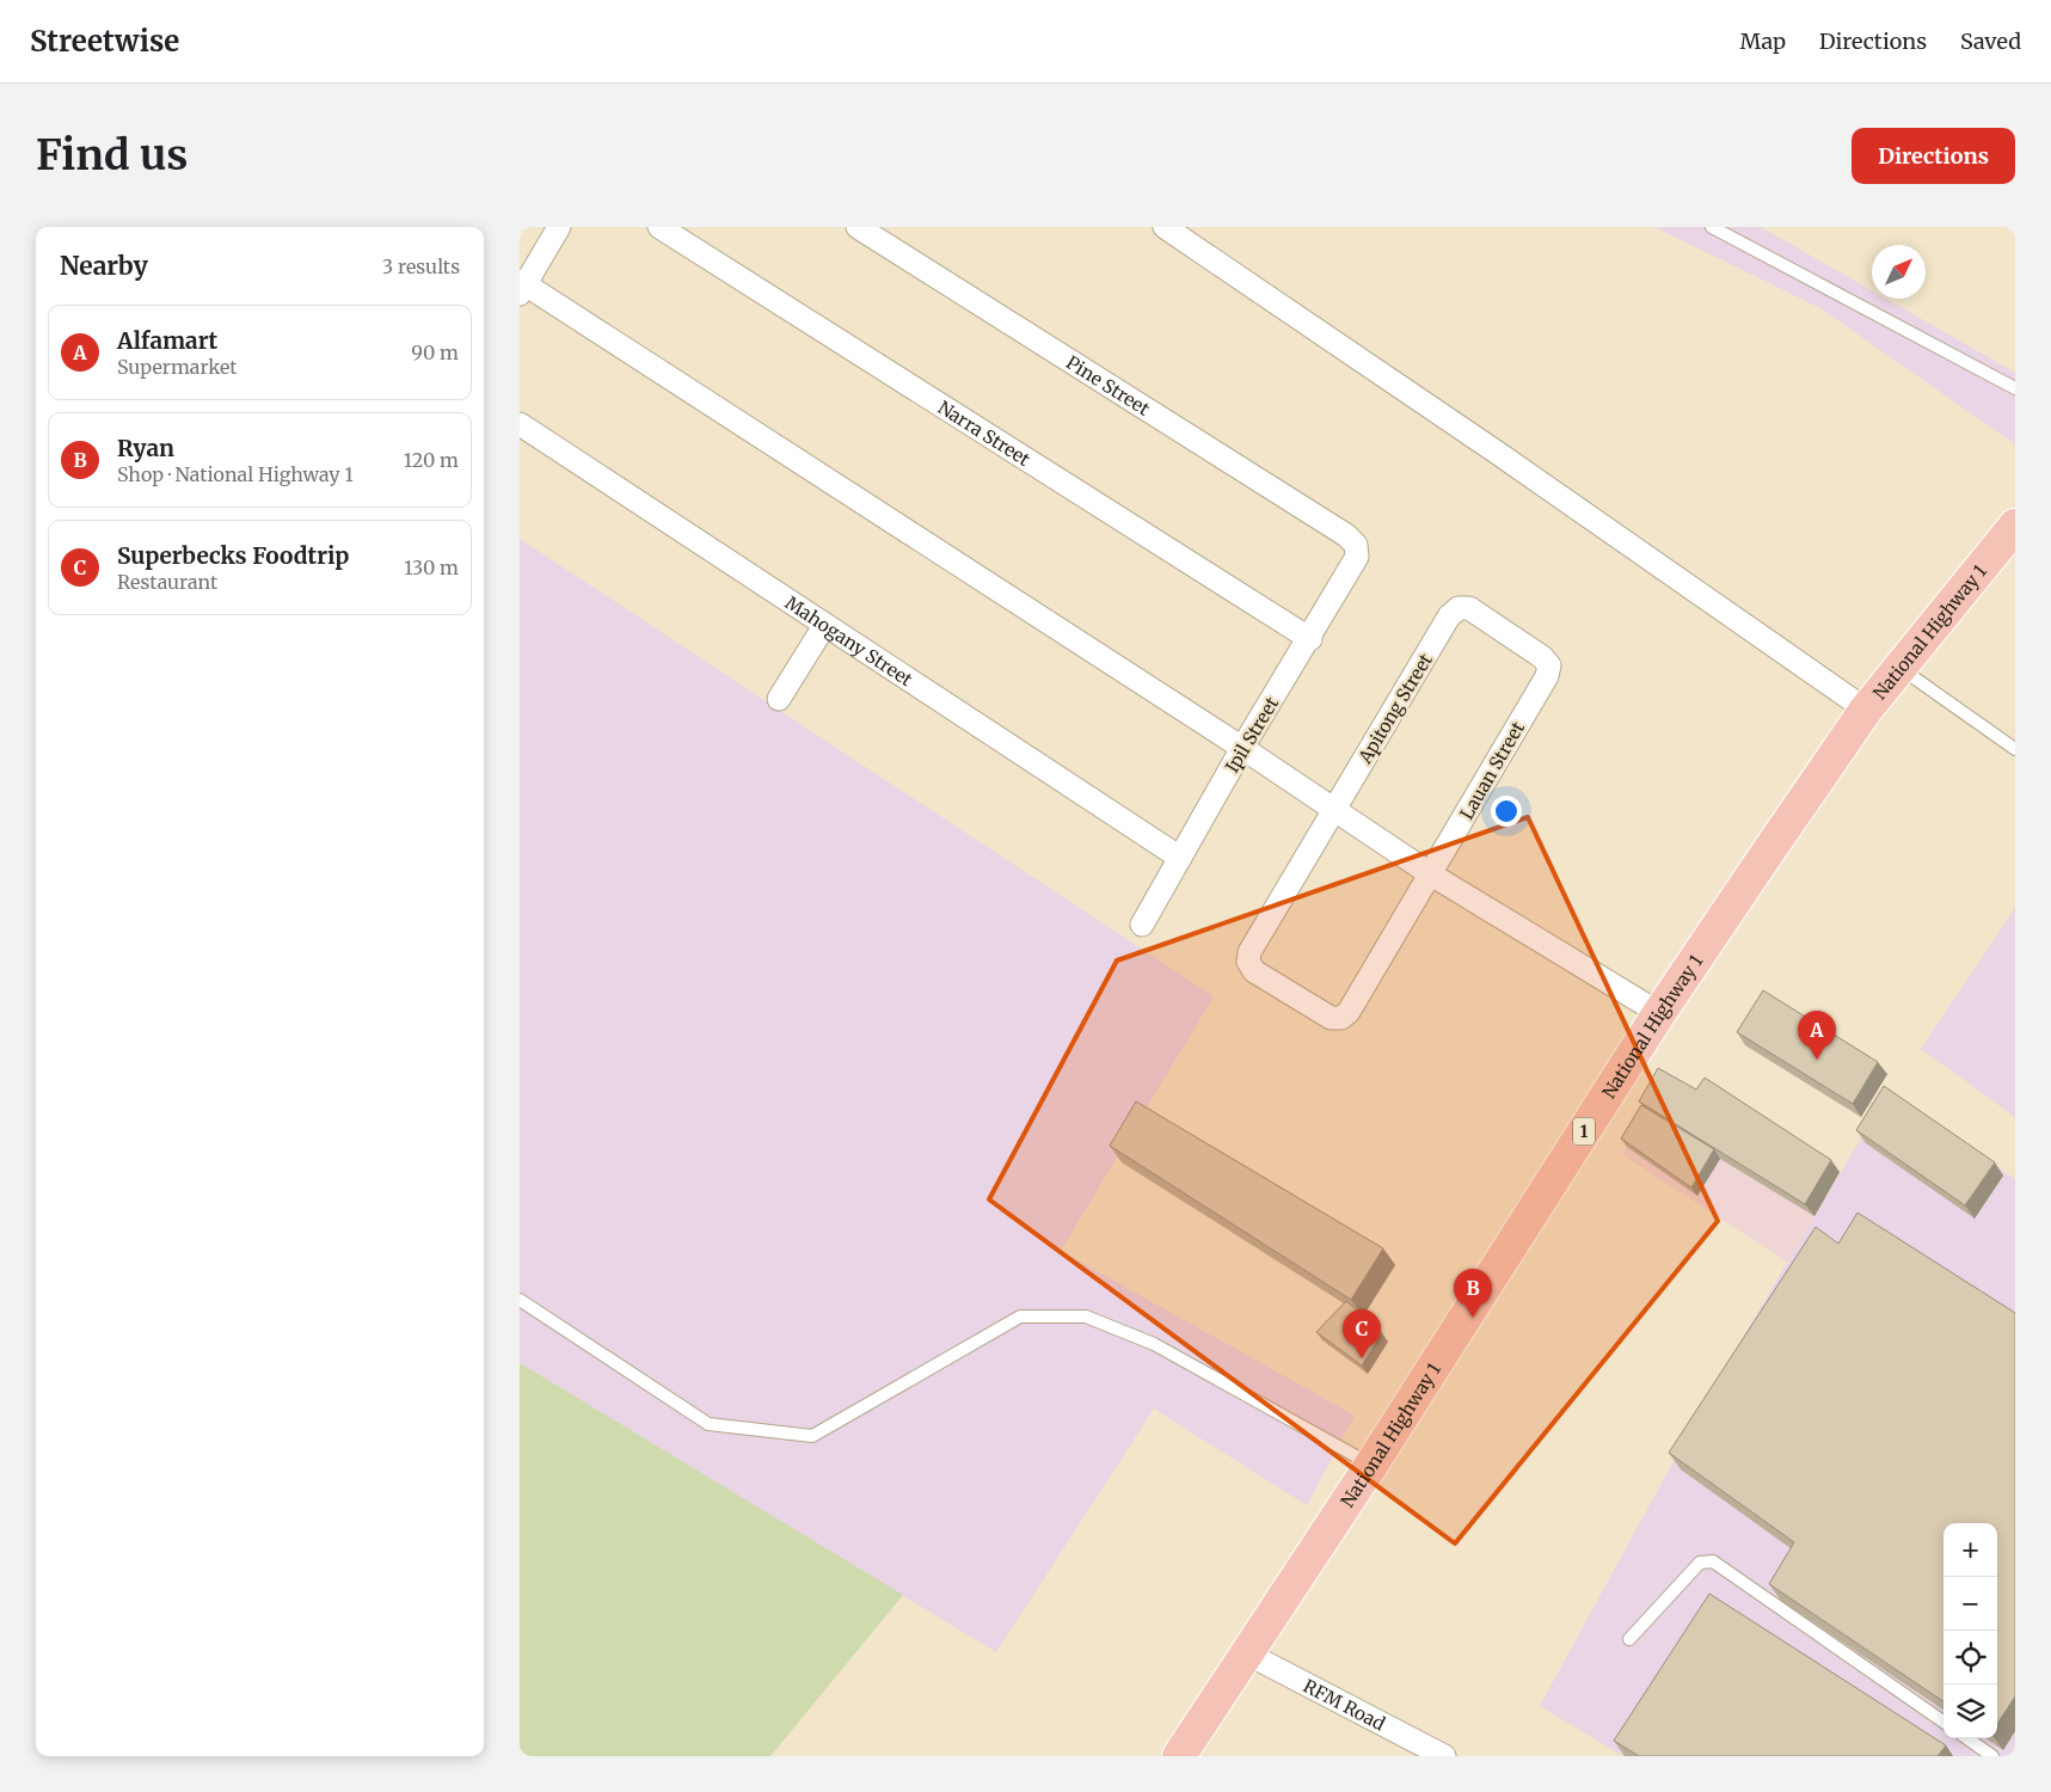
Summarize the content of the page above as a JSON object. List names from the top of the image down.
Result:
{
  "streets": {
    "highway": ["National Highway 1", "1"],
    "street": [
      "Pine Street",
      "Narra Street",
      "Mahogany Street",
      "Apitong Street",
      "Ipil Street",
      "Lauan Street",
      "RFM Road"
    ]
  },
  "crossings": [
    ["Pine Street", "Ipil Street"],
    ["Narra Street", "Ipil Street"],
    ["National Highway 1", "RFM Road"],
    ["Mahogany Street", "Ipil Street"],
    ["Apitong Street", "Lauan Street"]
  ],
  "north": "top right",
  "page": {
    "header": "Streetwise",
    "nav": ["Map", "Directions", "Saved"],
    "buttons": "Directions",
    "title": "Find us",
    "heading": ["Nearby", "3 results"],
    "list": [
      {
        "mark": "A",
        "name": "Alfamart",
        "note": "Supermarket",
        "value": "90 m"
      },
      {
        "mark": "B",
        "name": "Ryan",
        "note": "Shop · National Highway 1",
        "value": "120 m"
      },
      {
        "mark": "C",
        "name": "Superbecks Foodtrip",
        "note": "Restaurant",
        "value": "130 m"
      }
    ],
    "pins": ["A", "B", "C"],
    "map_buttons": ["+", "−"]
  }
}
